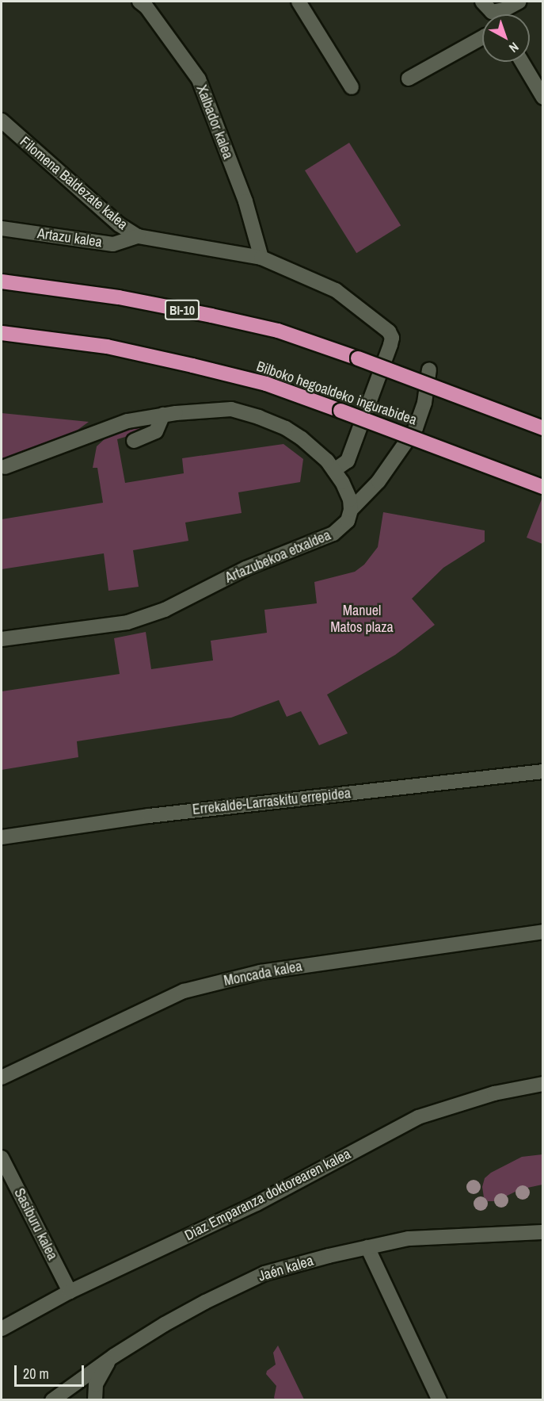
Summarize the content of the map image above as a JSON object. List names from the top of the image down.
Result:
{
  "streets": {
    "highway": ["BI-10", "Bilboko hegoaldeko ingurabidea"],
    "street": [
      "Xalbador kalea",
      "Filomena Baldezate kalea",
      "Artazu kalea",
      "Artazubekoa etxaldea",
      "Errekalde-Larraskitu errepidea",
      "Moncada kalea",
      "Diaz Emparanza doktorearen kalea",
      "Sasiburu kalea",
      "Jaén kalea"
    ]
  },
  "crossings": [
    ["Xalbador kalea", "Filomena Baldezate kalea"],
    ["Filomena Baldezate kalea", "Artazu kalea"],
    ["Diaz Emparanza doktorearen kalea", "Sasiburu kalea"]
  ],
  "parks": ["Manuel Matos plaza"],
  "scale_bar": "20 m",
  "north": "bottom right"
}
